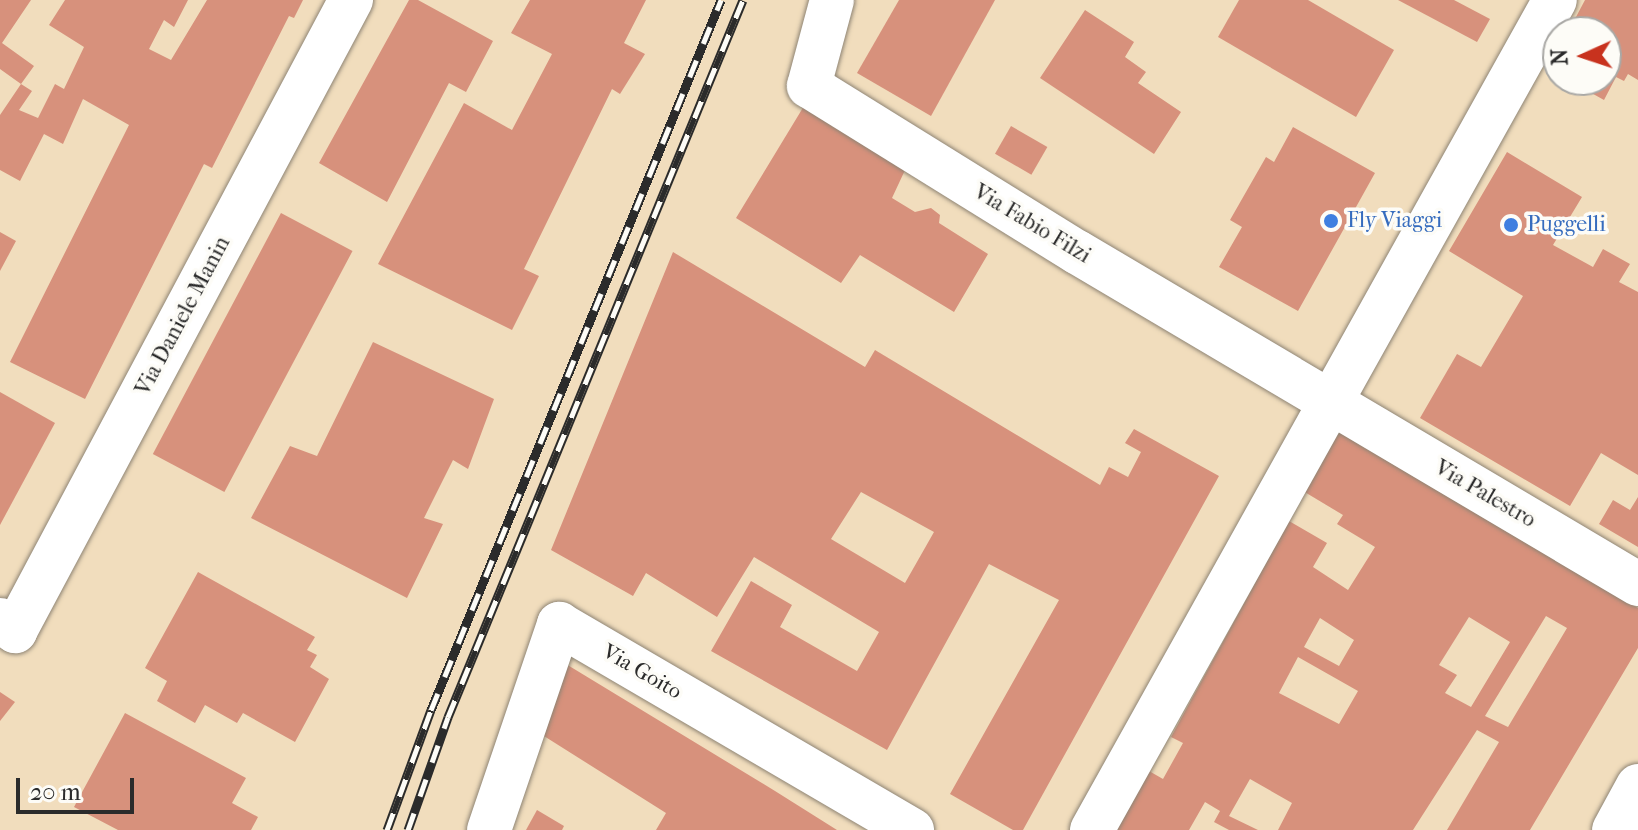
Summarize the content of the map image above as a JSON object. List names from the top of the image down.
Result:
{
  "streets": {
    "street": [
      "Via Fabio Filzi",
      "Via Daniele Manin",
      "Via Palestro",
      "Via Goito"
    ]
  },
  "crossings": [
    ["Via Fabio Filzi", "Via Palestro"]
  ],
  "places": ["Fly Viaggi", "Puggelli"],
  "scale_bar": "20 m",
  "north": "left"
}
